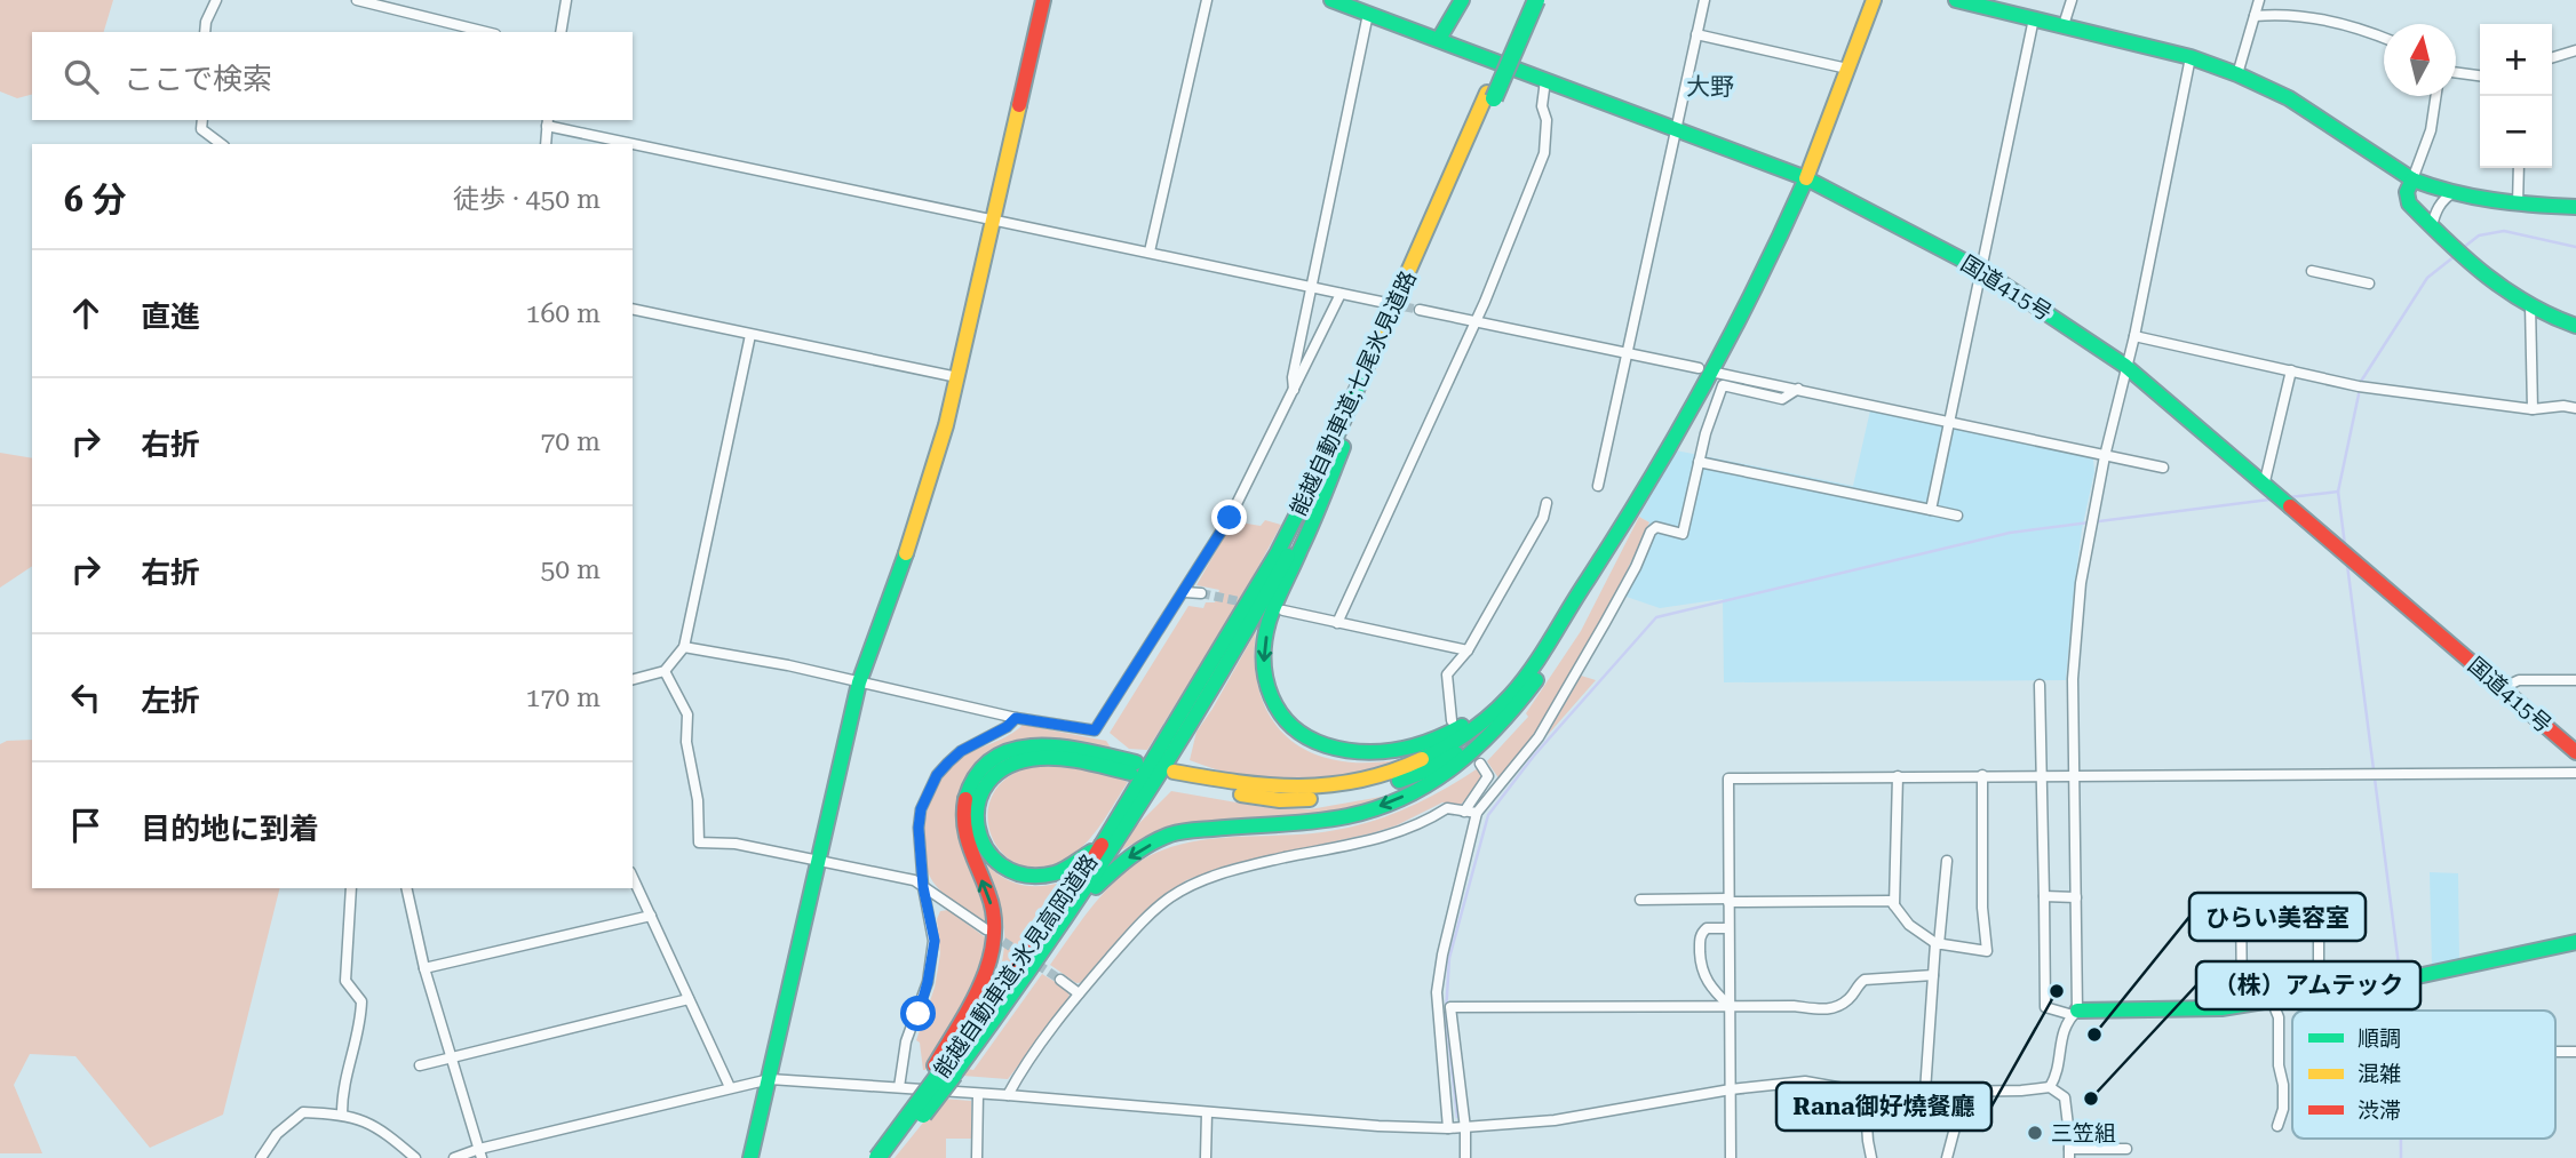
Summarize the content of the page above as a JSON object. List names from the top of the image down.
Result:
{
  "streets": {
    "main road": ["国道415号", "能越自動車道;七尾氷見道路", "能越自動車道;氷見高岡道路"]
  },
  "crossings": [
    ["能越自動車道;七尾氷見道路", "能越自動車道;氷見高岡道路"]
  ],
  "districts": ["大野"],
  "places": [
    "Rana御好燒餐廳",
    "ひらい美容室",
    "（株）アムテック",
    "三笠組"
  ],
  "legend": ["順調", "混雑", "渋滞"],
  "north": "top",
  "page": {
    "map_buttons": ["+", "−"],
    "search": "ここで検索",
    "heading": ["6 分", "徒歩 · 450 m"],
    "list": [
      ["直進", "160 m"],
      ["右折", "70 m"],
      ["右折", "50 m"],
      ["左折", "170 m"],
      "目的地に到着"
    ]
  }
}
